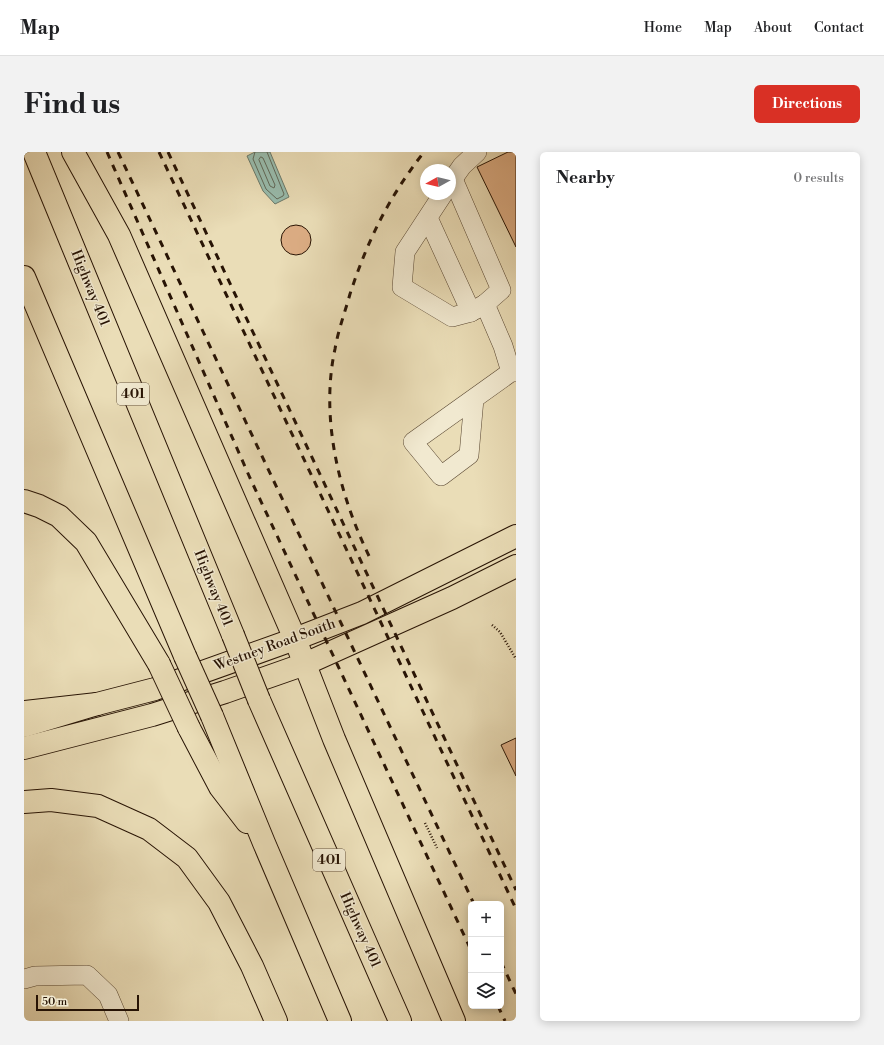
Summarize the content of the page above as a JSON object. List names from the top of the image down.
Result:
{
  "streets": {
    "main road": ["Highway 401", "401", "Westney Road South"]
  },
  "scale_bar": "50 m",
  "north": "left",
  "page": {
    "header": "Map",
    "nav": [
      "Home",
      "Map",
      "About",
      "Contact"
    ],
    "buttons": "Directions",
    "title": "Find us",
    "heading": ["Nearby", "0 results"],
    "map_buttons": ["+", "−"],
    "scale": "50 m"
  }
}
